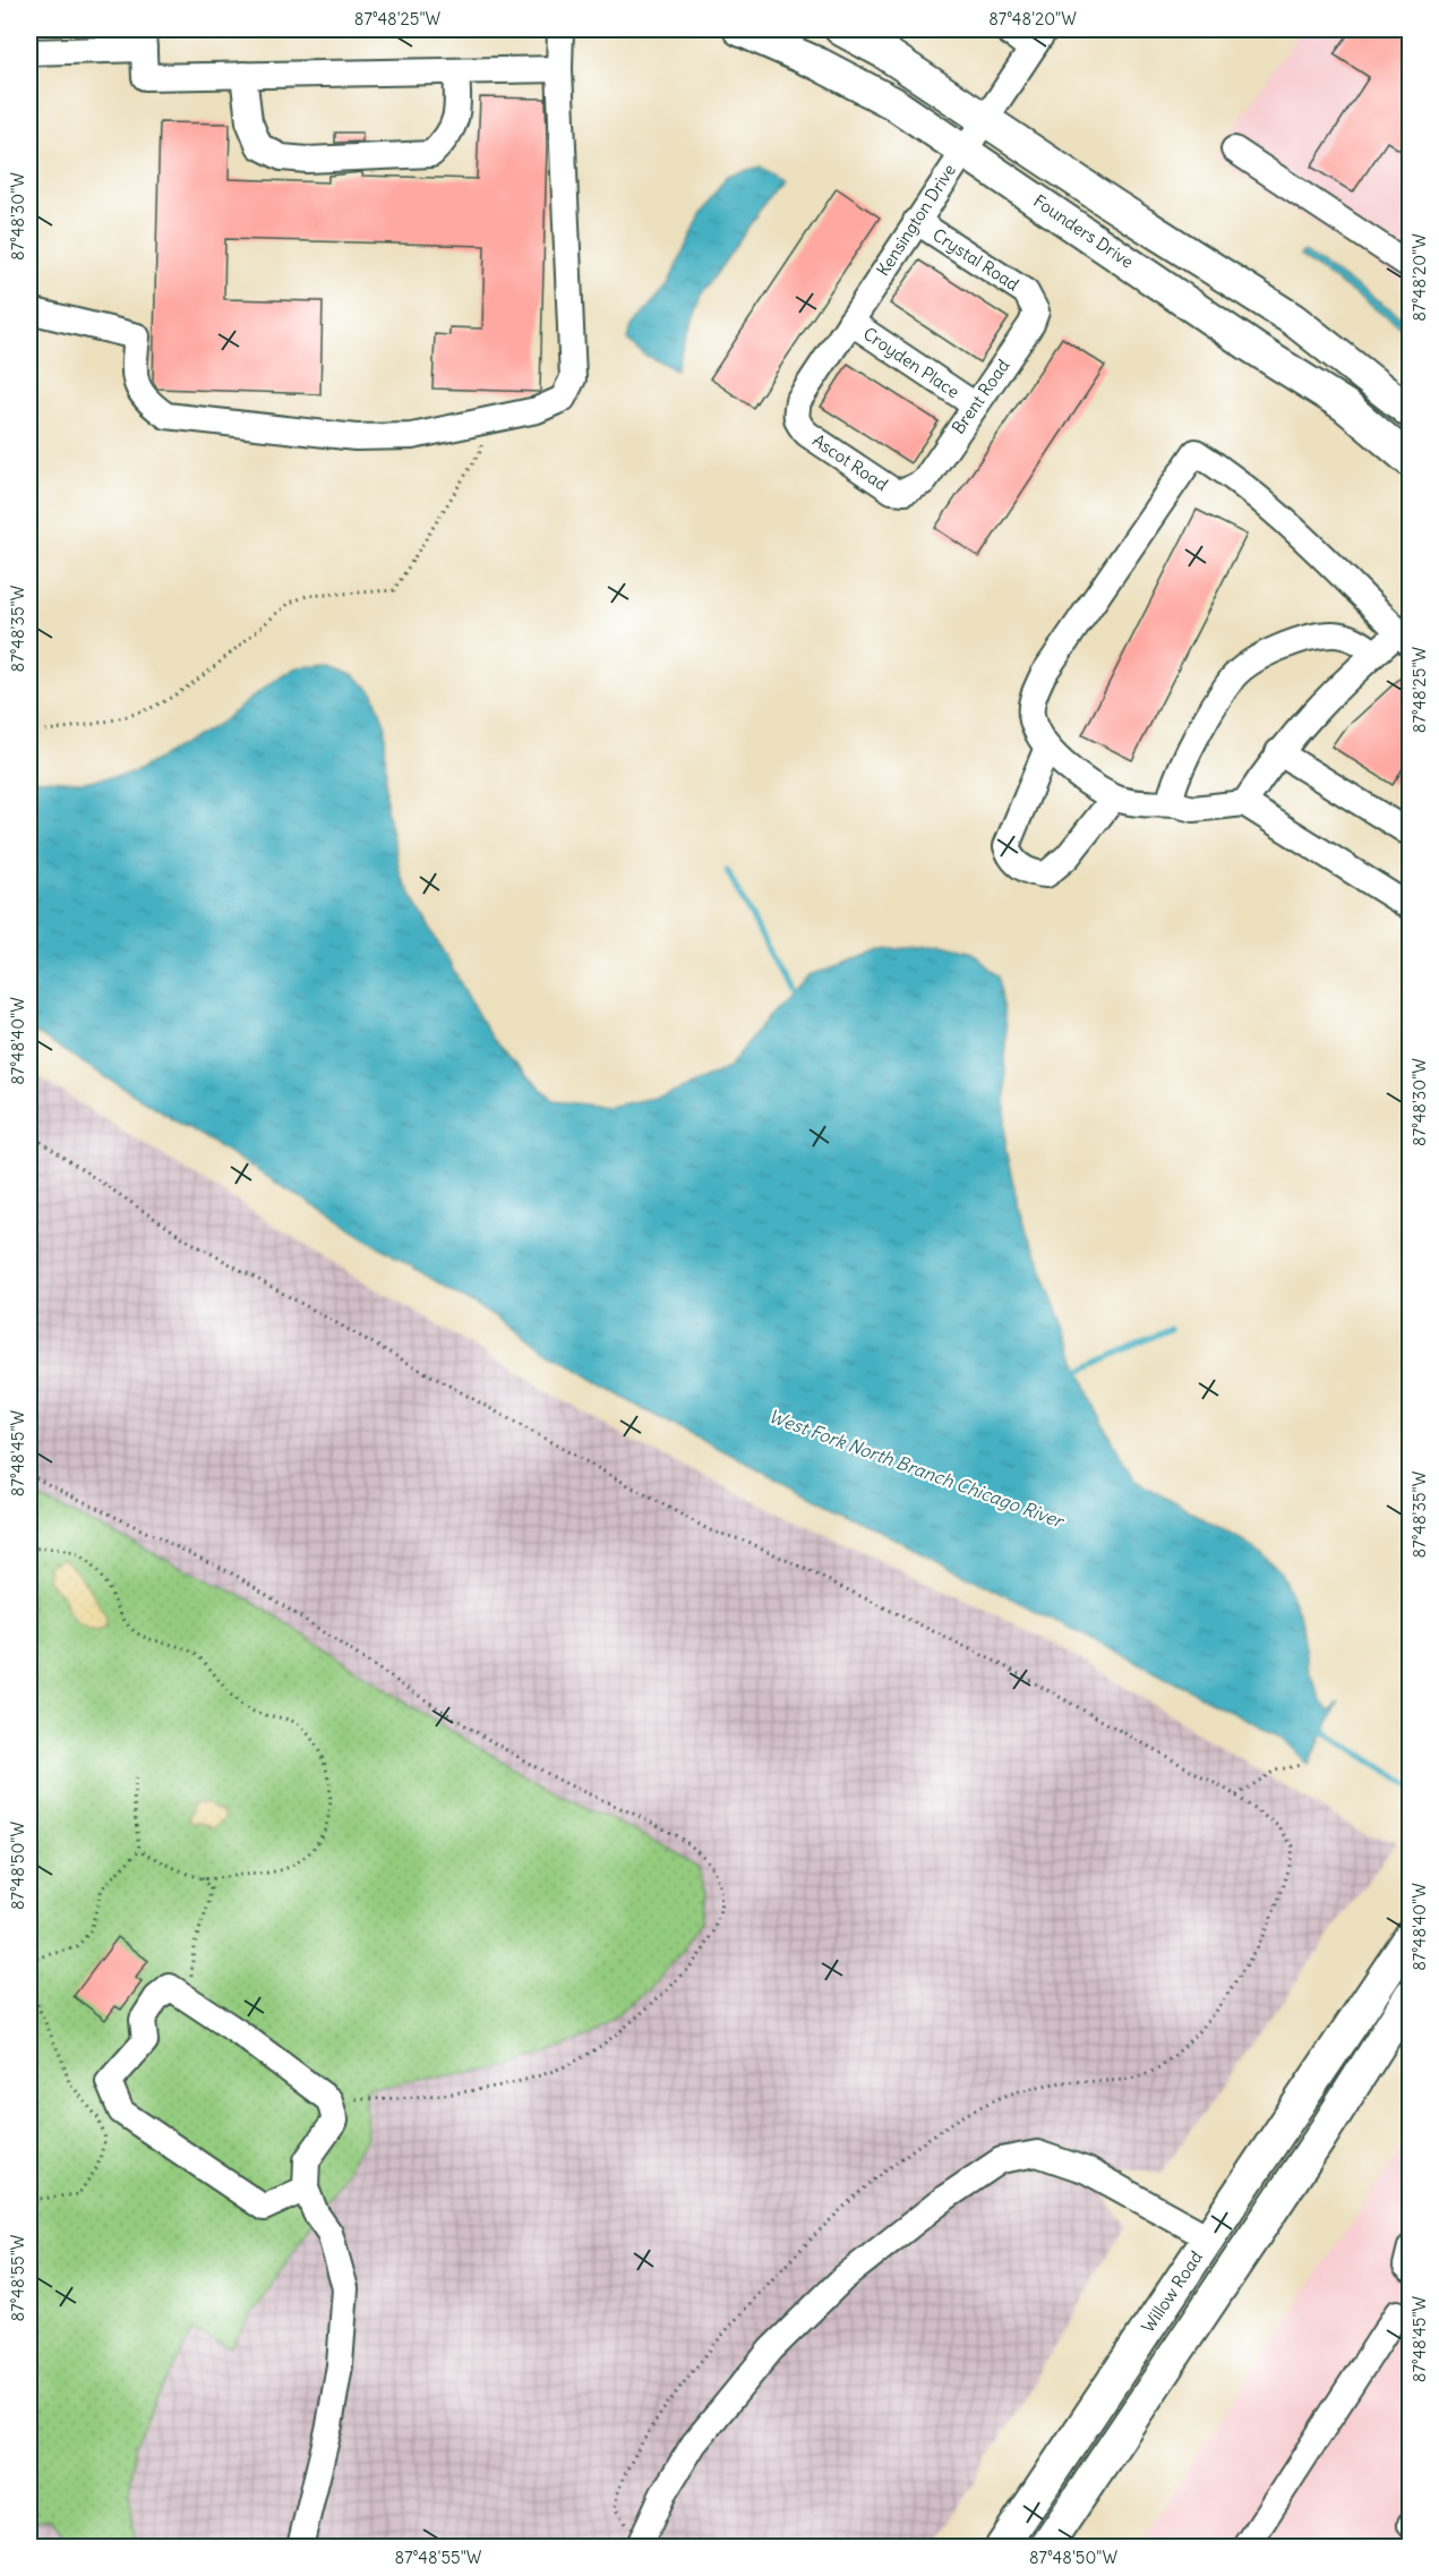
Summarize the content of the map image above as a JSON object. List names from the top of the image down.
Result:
{
  "streets": {
    "main road": ["Founders Drive", "Willow Road"],
    "street": [
      "Kensington Drive",
      "Crystal Road",
      "Croyden Place",
      "Brent Road",
      "Ascot Road"
    ]
  },
  "crossings": [
    ["Kensington Drive", "Founders Drive"],
    ["Kensington Drive", "Crystal Road"],
    ["Kensington Drive", "Croyden Place"],
    ["Kensington Drive", "Ascot Road"],
    ["Crystal Road", "Brent Road"],
    ["Croyden Place", "Brent Road"],
    ["Brent Road", "Ascot Road"]
  ],
  "water": ["West Fork North Branch Chicago River"],
  "coordinates": [
    "87°48'25\"W",
    "87°48'20\"W",
    "87°48'30\"W",
    "87°48'35\"W",
    "87°48'40\"W",
    "87°48'45\"W",
    "87°48'50\"W",
    "87°48'55\"W"
  ]
}
